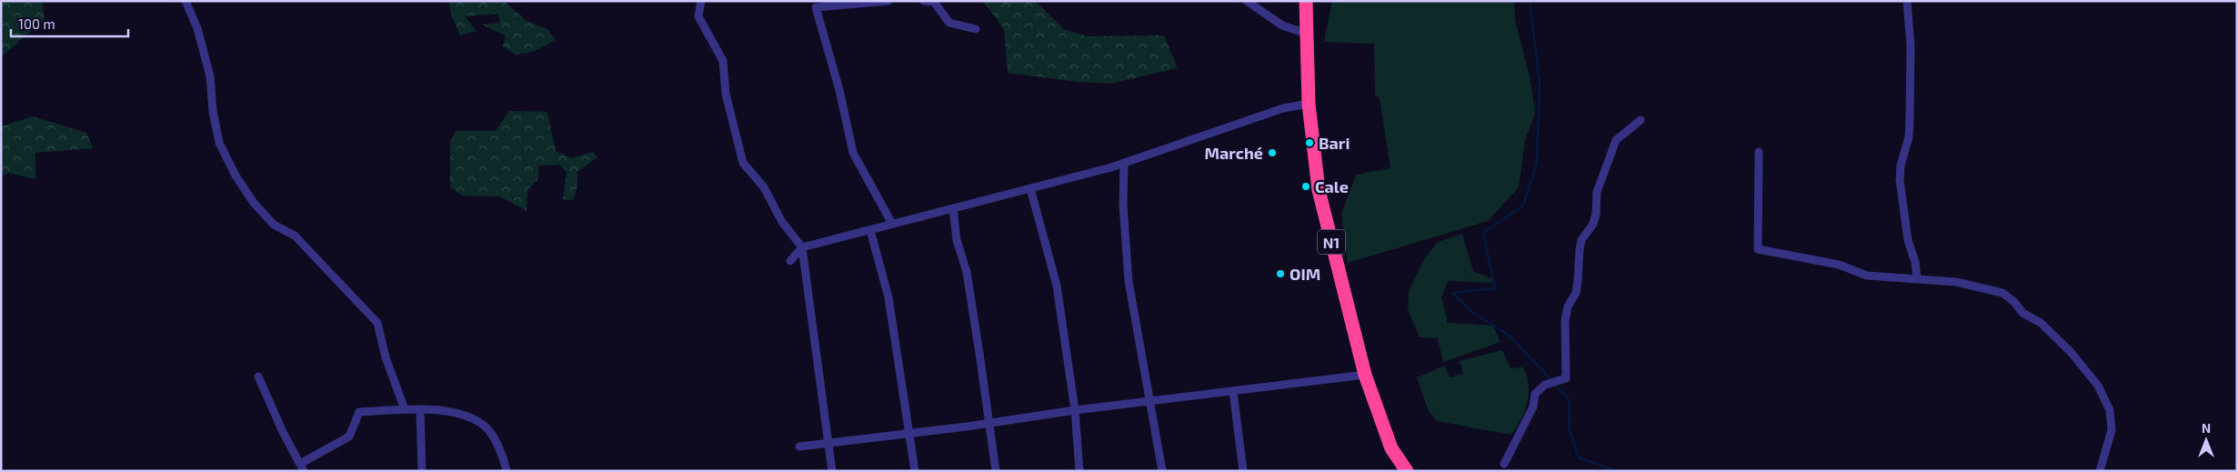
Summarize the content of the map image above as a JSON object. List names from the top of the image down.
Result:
{
  "streets": {
    "highway": ["N1"]
  },
  "places": [
    "Bari",
    "Marché",
    "Cale",
    "OIM"
  ],
  "scale_bar": "100 m",
  "north": "top"
}
